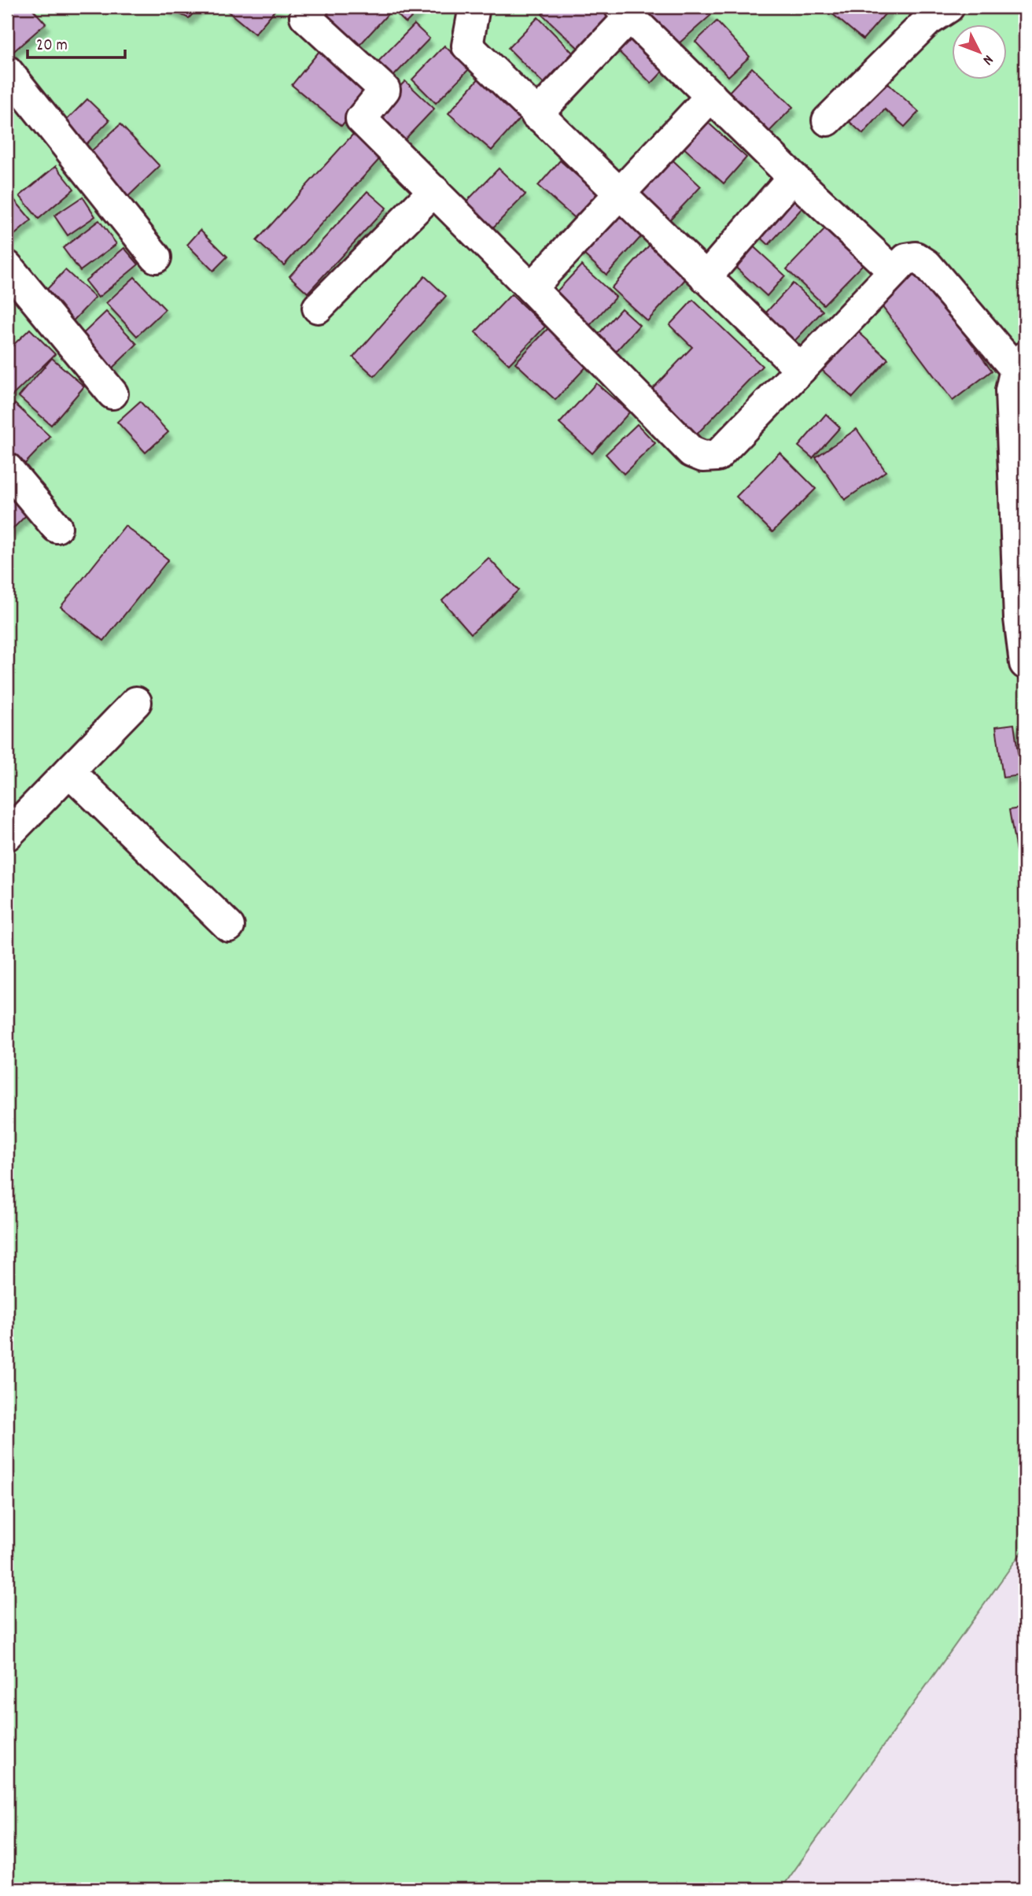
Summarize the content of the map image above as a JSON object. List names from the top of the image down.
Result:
{
  "scale_bar": "20 m",
  "north": "bottom right"
}
